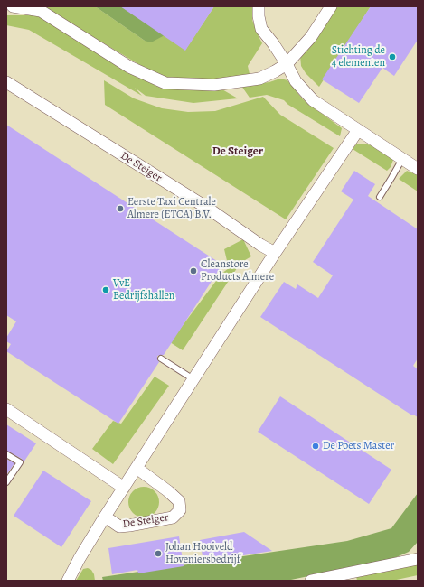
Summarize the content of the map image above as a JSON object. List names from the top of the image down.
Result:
{
  "streets": {
    "street": ["De Steiger"]
  },
  "districts": ["De Steiger"],
  "places": [
    "Stichting de 4 elementen",
    "Eerste Taxi Centrale Almere (ETCA) B.V.",
    "Cleanstore Products Almere",
    "VvE Bedrijfshallen",
    "De Poets Master",
    "Johan Hooiveld Hoveniersbedrijf"
  ]
}
